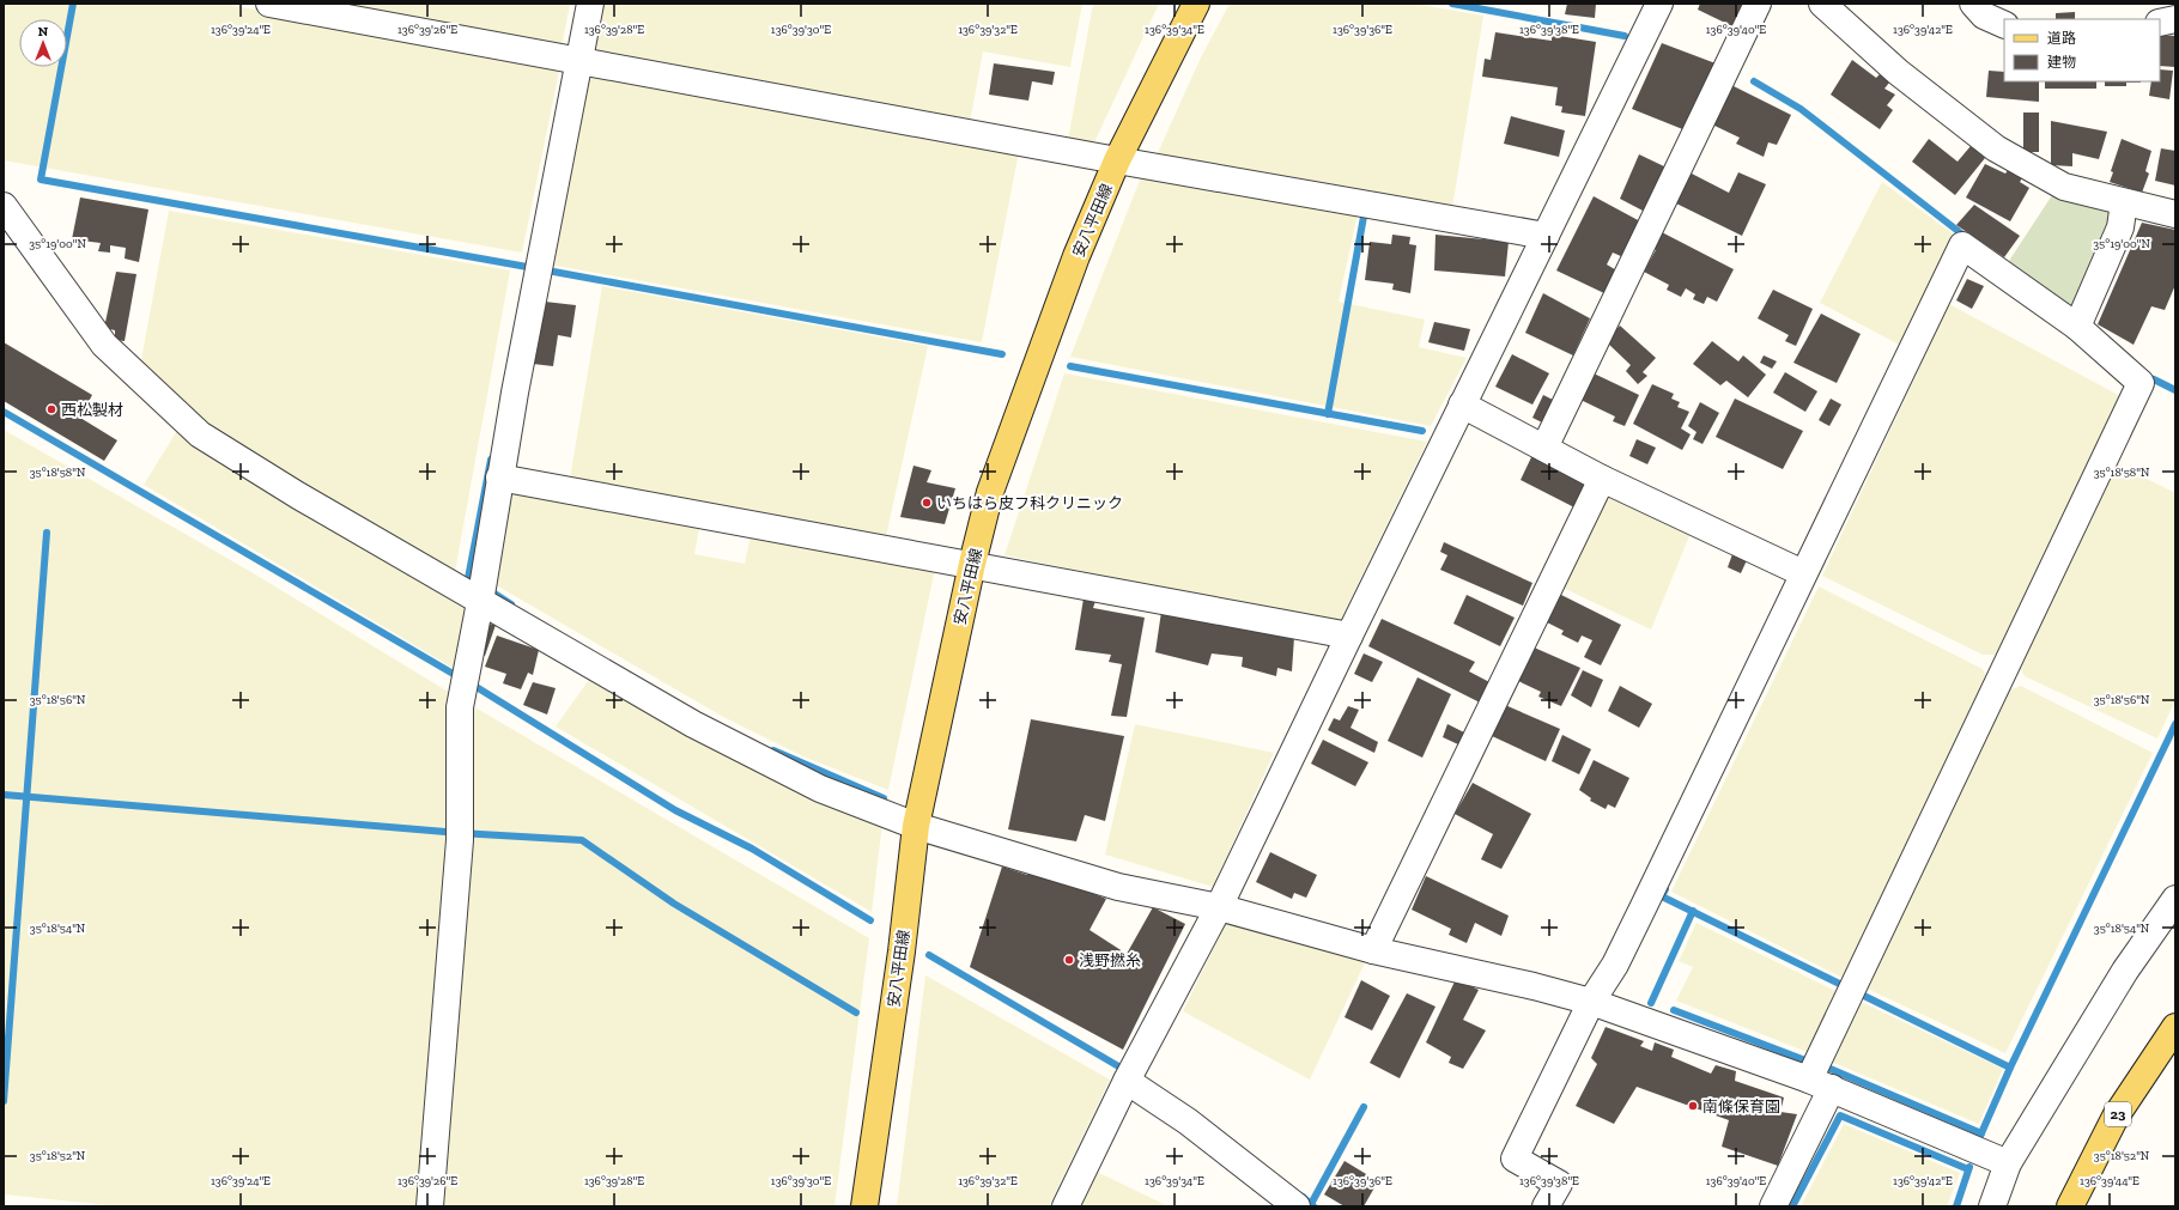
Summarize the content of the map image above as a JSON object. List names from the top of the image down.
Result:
{
  "streets": {
    "main road": ["安八平田線", "23"]
  },
  "places": [
    "西松製材",
    "いちはら皮フ科クリニック",
    "浅野撚糸",
    "南條保育園"
  ],
  "legend": ["道路", "建物"],
  "north": "top",
  "coordinates": [
    "136°39'24\"E",
    "136°39'26\"E",
    "136°39'28\"E",
    "136°39'30\"E",
    "136°39'32\"E",
    "136°39'34\"E",
    "136°39'36\"E",
    "136°39'38\"E",
    "136°39'40\"E",
    "136°39'42\"E",
    "35°19'00\"N",
    "35°18'58\"N",
    "35°18'56\"N",
    "35°18'54\"N",
    "35°18'52\"N",
    "136°39'44\"E"
  ]
}
